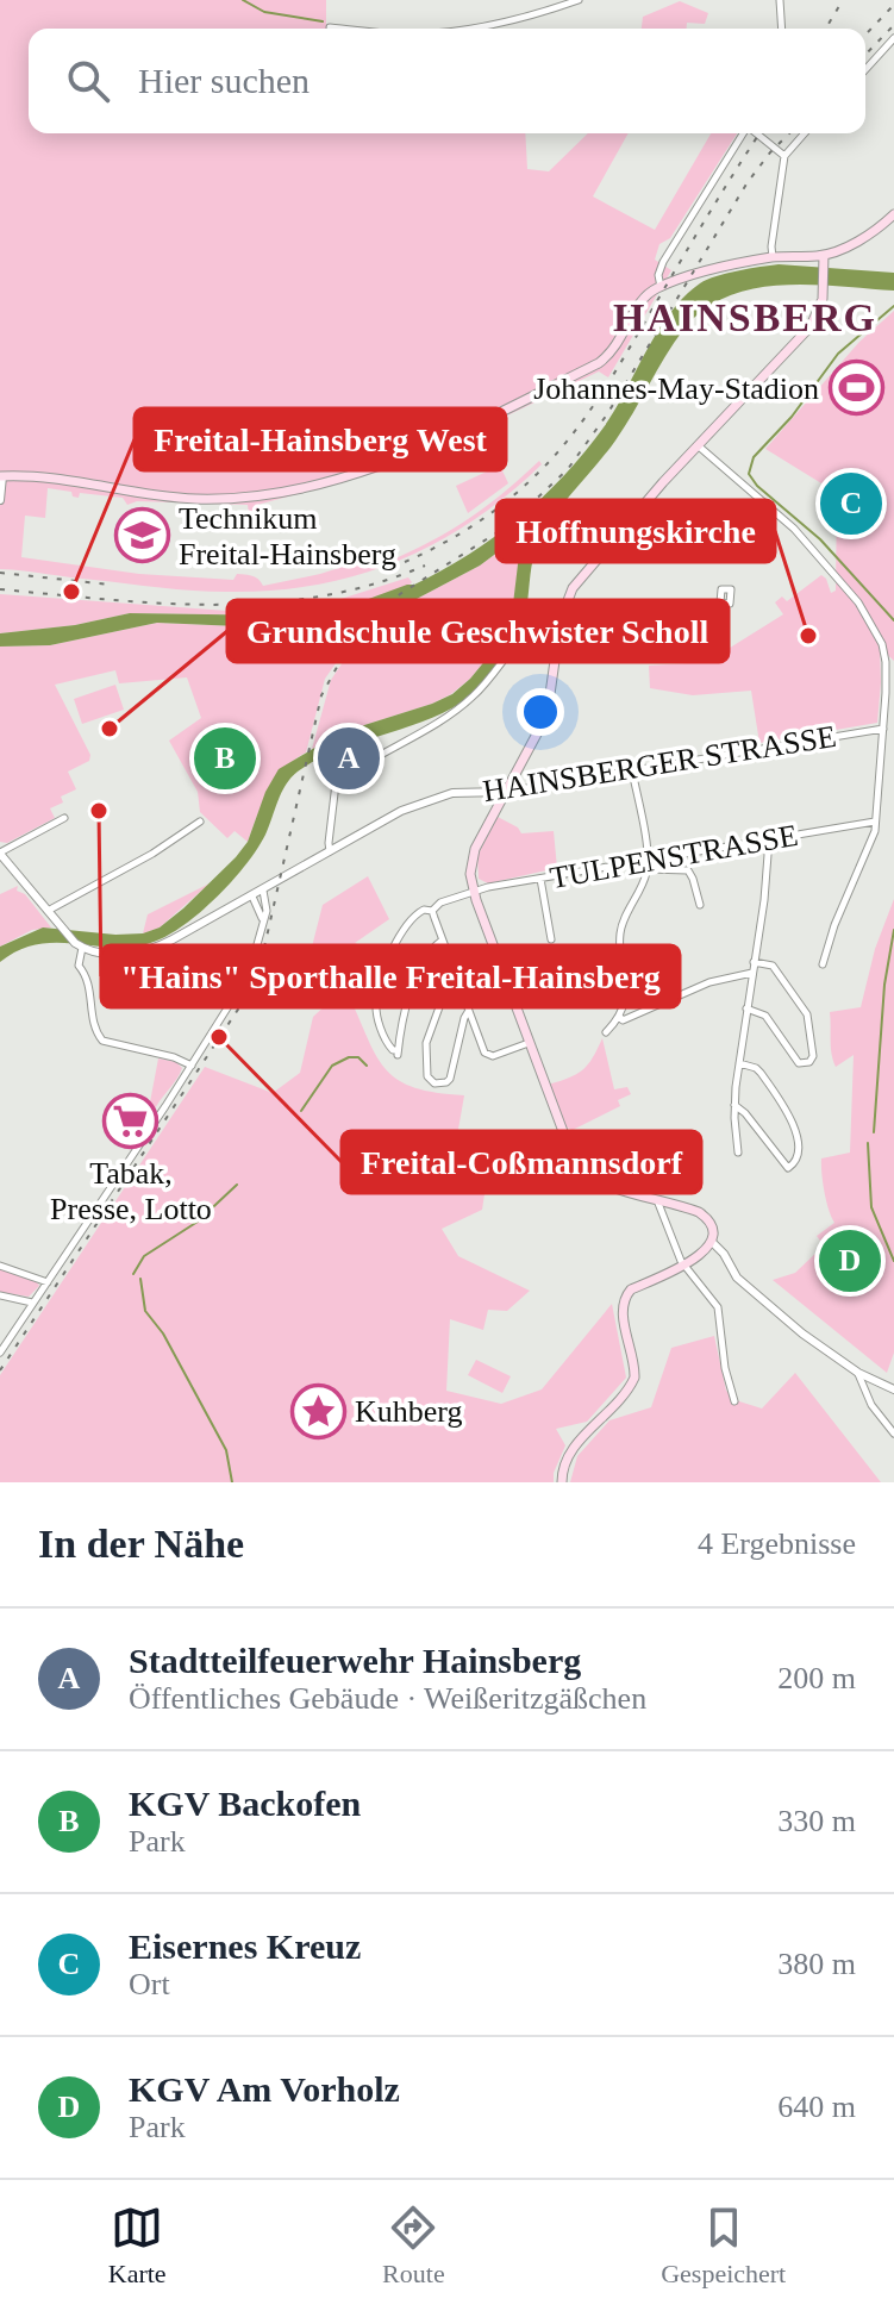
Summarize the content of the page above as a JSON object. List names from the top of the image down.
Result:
{
  "streets": {
    "street": ["HAINSBERGER STRASSE", "TULPENSTRASSE"]
  },
  "districts": ["HAINSBERG"],
  "places": {
    "sports": ["Johannes-May-Stadion"],
    "school or university": ["Technikum Freital-Hainsberg"],
    "other": [
      "Freital-Hainsberg West",
      "Hoffnungskirche",
      "Grundschule Geschwister Scholl",
      "\"Hains\" Sporthalle Freital-Hainsberg",
      "Freital-Coßmannsdorf"
    ],
    "supermarket": ["Tabak, Presse, Lotto"],
    "place": ["Kuhberg"]
  },
  "page": {
    "search": "Hier suchen",
    "pins": [
      "C",
      "A",
      "B",
      "D"
    ],
    "heading": ["In der Nähe", "4 Ergebnisse"],
    "list": [
      {
        "mark": "A",
        "name": "Stadtteilfeuerwehr Hainsberg",
        "note": "Öffentliches Gebäude · Weißeritzgäßchen",
        "value": "200 m"
      },
      {
        "mark": "B",
        "name": "KGV Backofen",
        "note": "Park",
        "value": "330 m"
      },
      {
        "mark": "C",
        "name": "Eisernes Kreuz",
        "note": "Ort",
        "value": "380 m"
      },
      {
        "mark": "D",
        "name": "KGV Am Vorholz",
        "note": "Park",
        "value": "640 m"
      }
    ],
    "nav": ["Karte", "Route", "Gespeichert"]
  }
}
